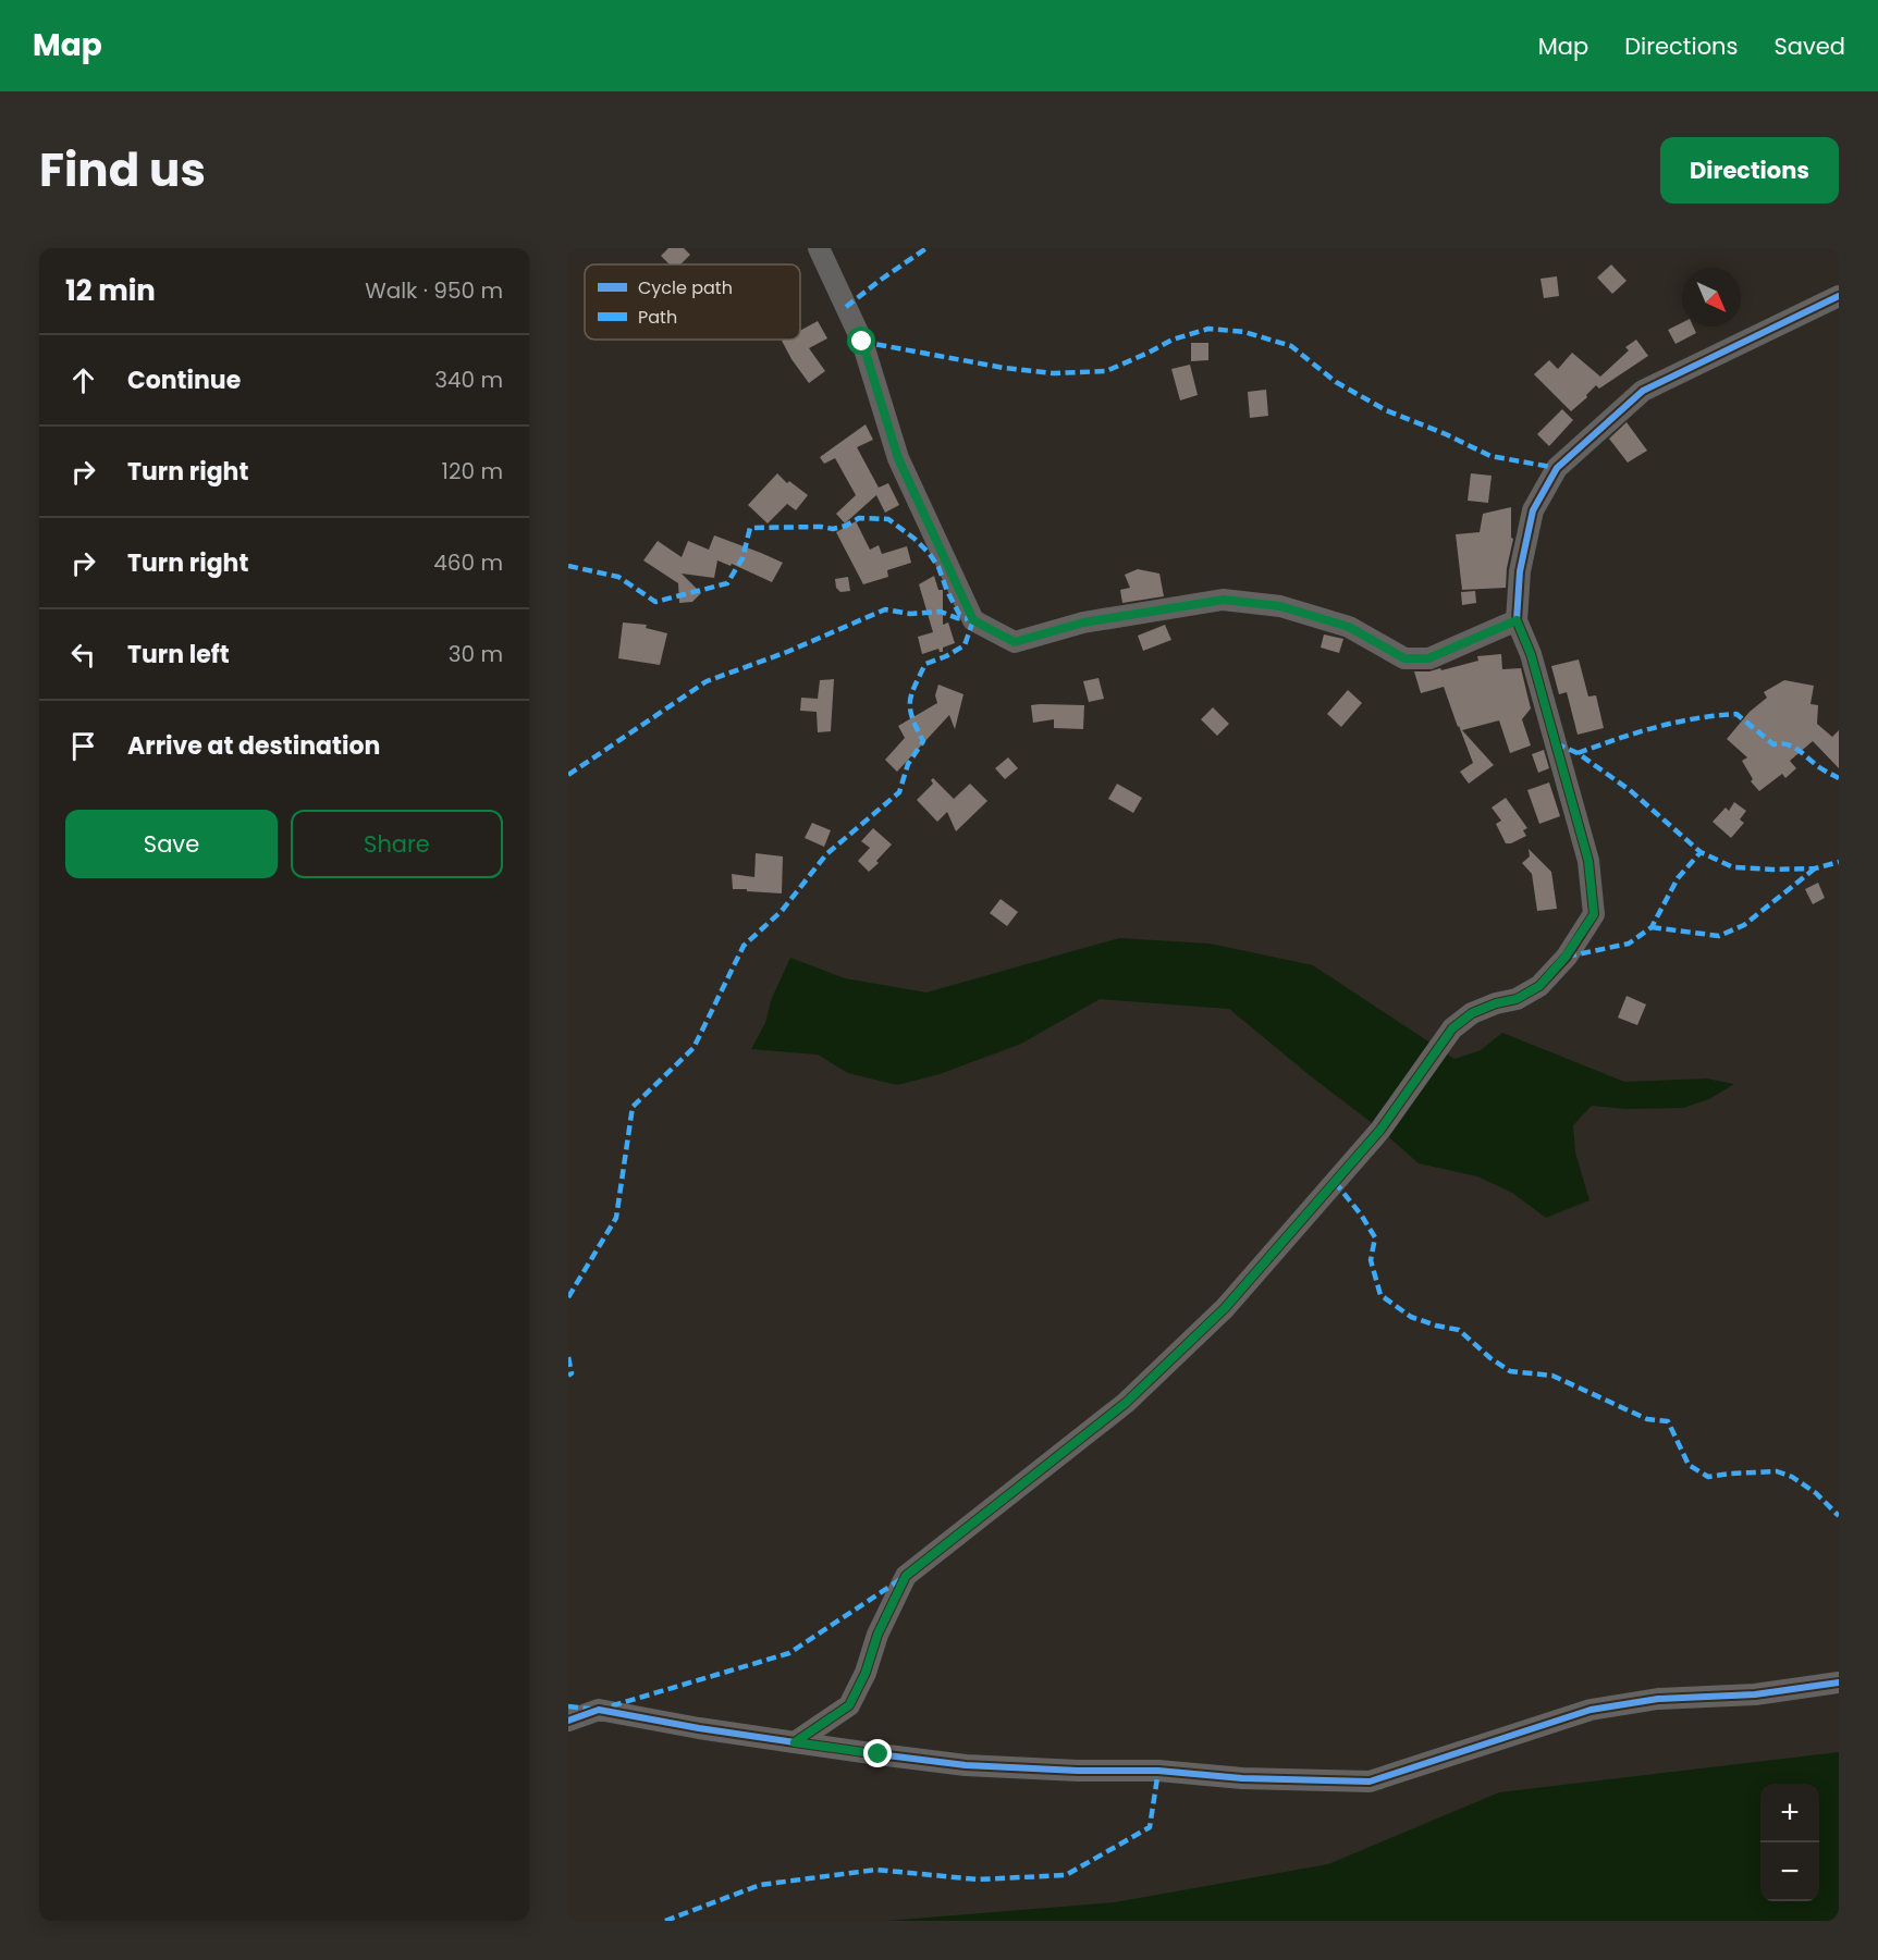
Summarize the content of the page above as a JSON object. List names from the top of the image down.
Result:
{
  "legend": ["Cycle path", "Path"],
  "north": "bottom right",
  "page": {
    "header": "Map",
    "nav": ["Map", "Directions", "Saved"],
    "title": "Find us",
    "buttons": [
      "Directions",
      ["Save", "Share"]
    ],
    "heading": ["12 min", "Walk · 950 m"],
    "list": [
      ["Continue", "340 m"],
      ["Turn right", "120 m"],
      ["Turn right", "460 m"],
      ["Turn left", "30 m"],
      "Arrive at destination"
    ],
    "map_buttons": ["+", "−"]
  }
}
